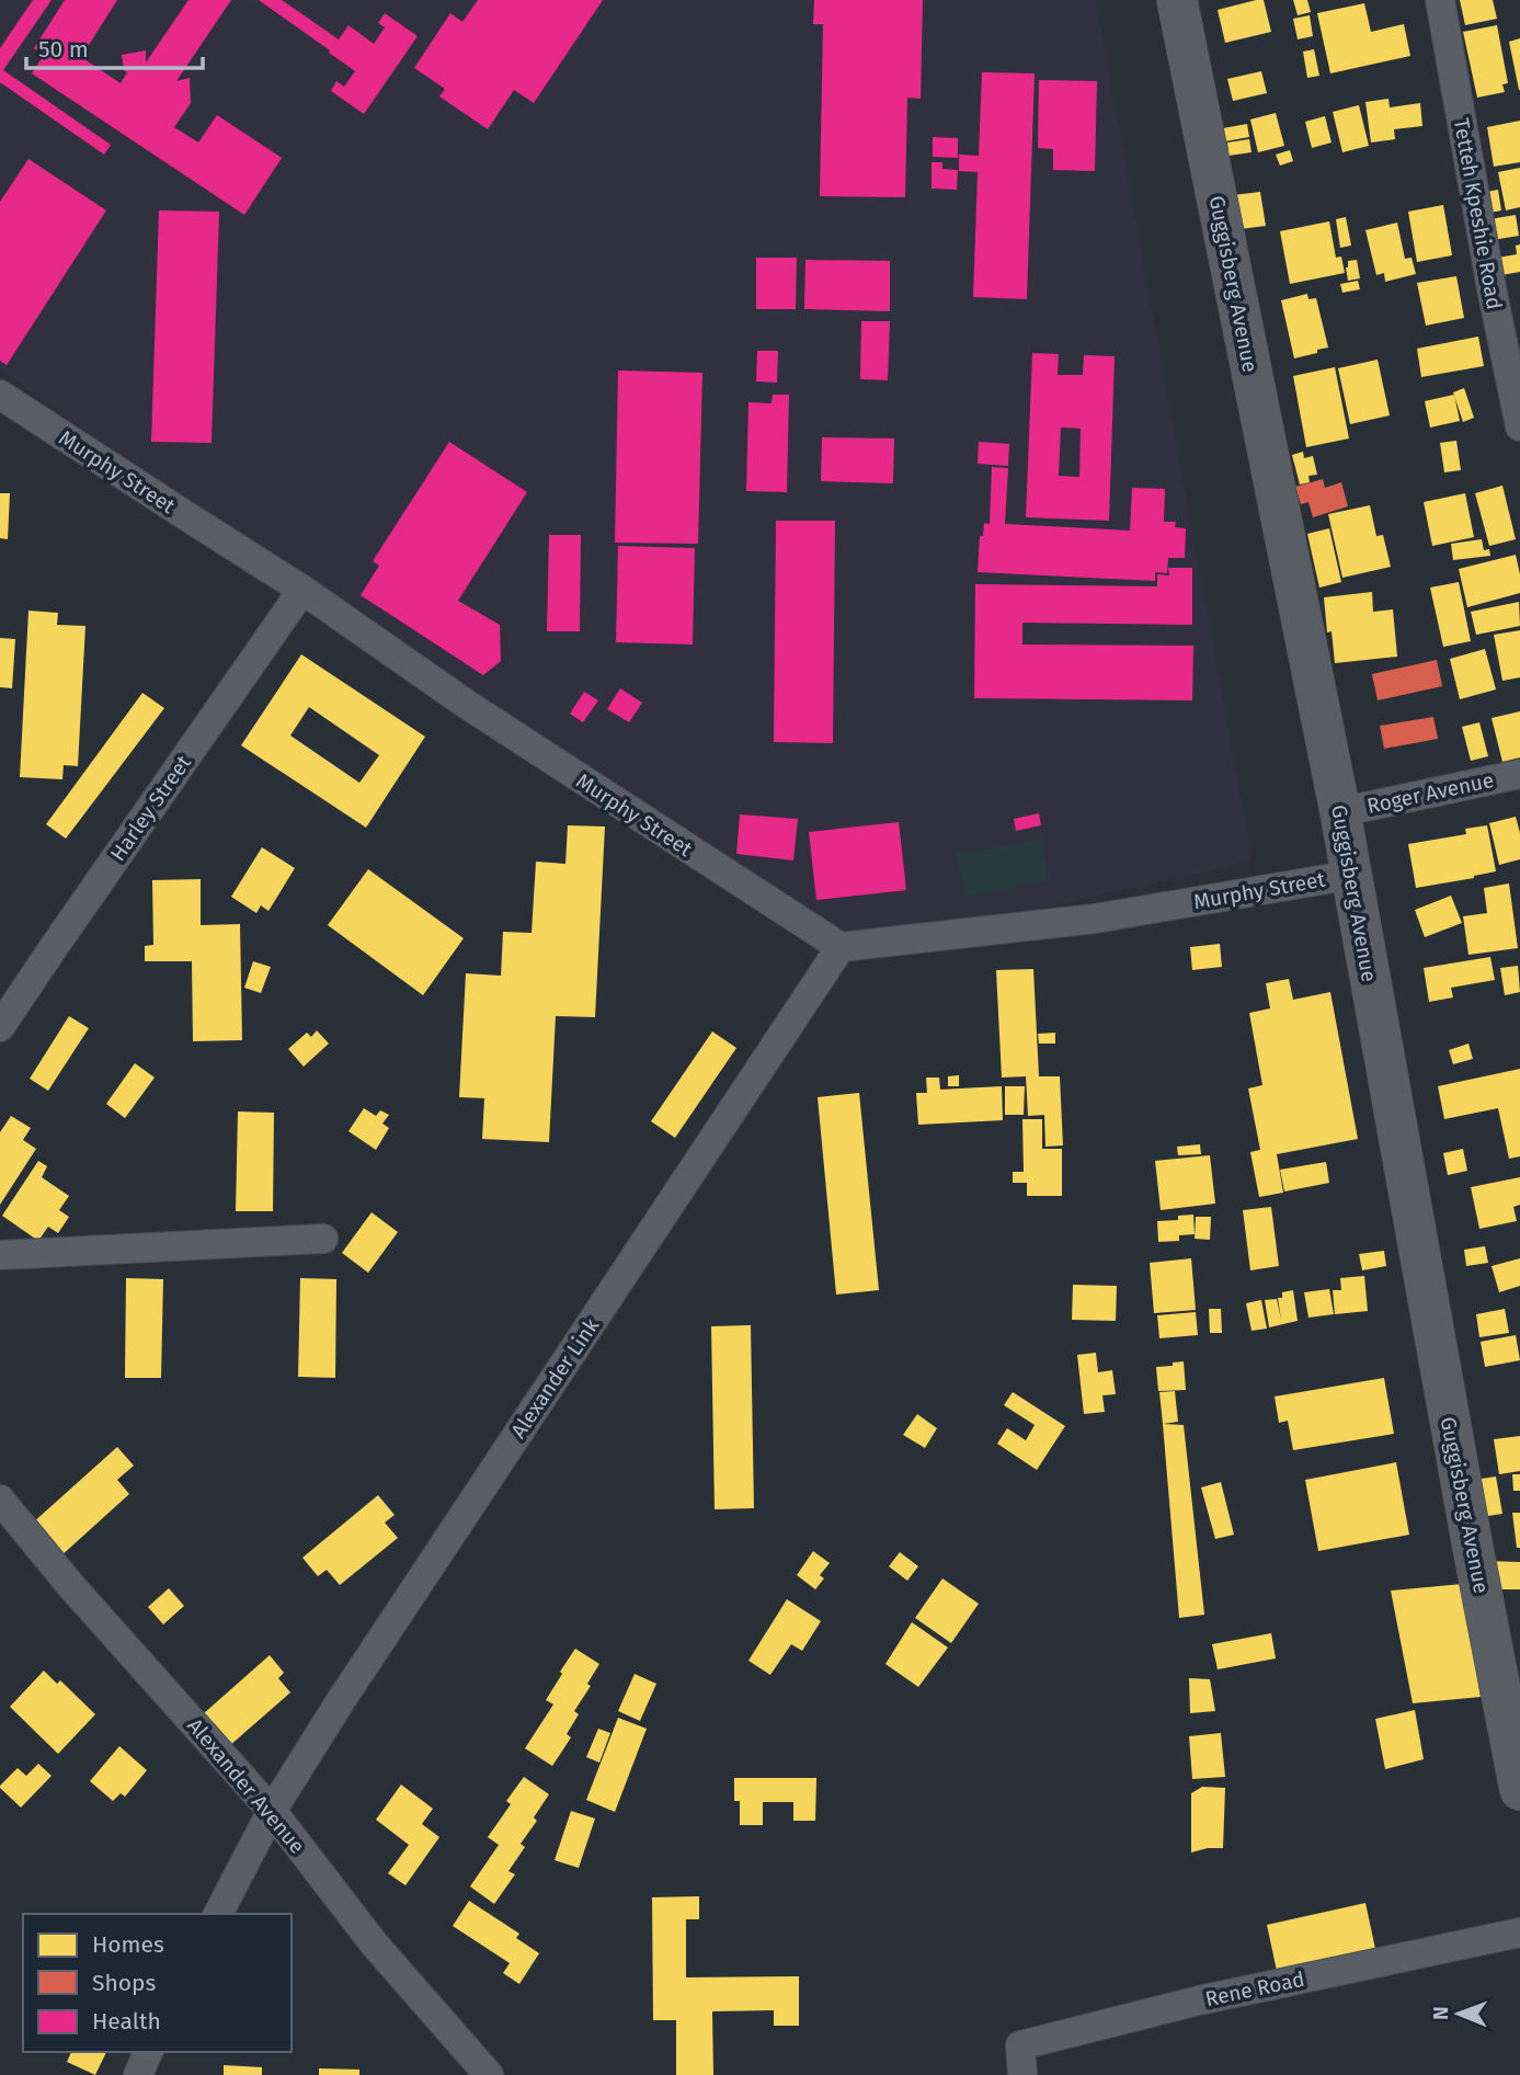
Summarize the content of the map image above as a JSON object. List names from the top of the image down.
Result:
{
  "streets": {
    "main road": ["Guggisberg Avenue"],
    "street": [
      "Tetteh Kpeshie Road",
      "Murphy Street",
      "Roger Avenue",
      "Harley Street",
      "Alexander Link",
      "Alexander Avenue",
      "Rene Road"
    ]
  },
  "crossings": [
    ["Guggisberg Avenue", "Murphy Street"],
    ["Guggisberg Avenue", "Roger Avenue"],
    ["Murphy Street", "Harley Street"],
    ["Murphy Street", "Alexander Link"],
    ["Alexander Link", "Alexander Avenue"]
  ],
  "legend": ["Homes", "Shops", "Health"],
  "scale_bar": "50 m",
  "north": "left"
}
